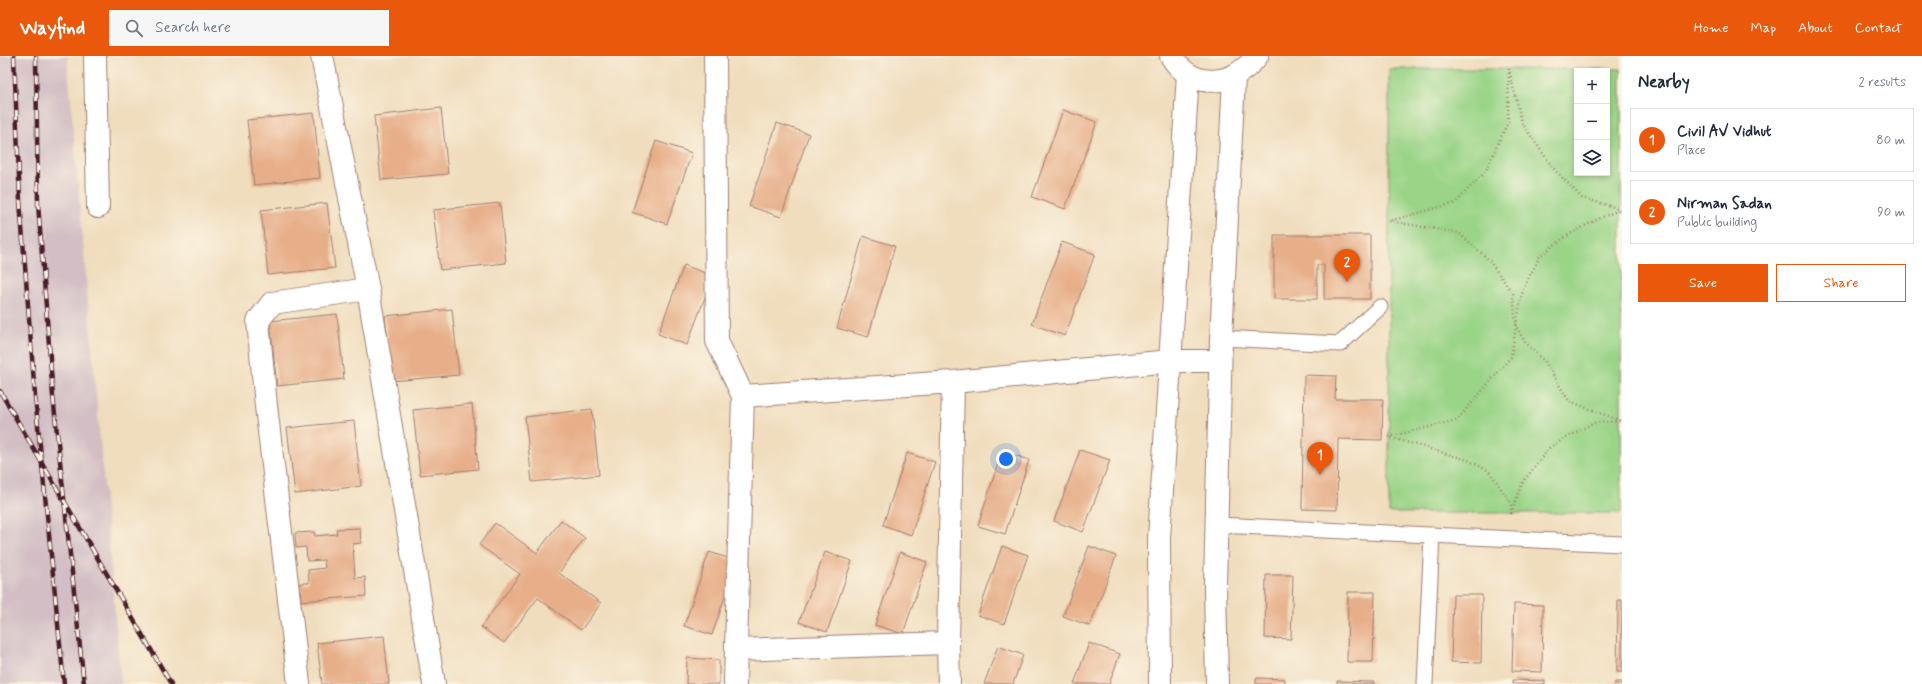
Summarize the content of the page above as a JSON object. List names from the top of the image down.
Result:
{
  "page": {
    "header": "Wayfind",
    "search": "Search here",
    "nav": [
      "Home",
      "Map",
      "About",
      "Contact"
    ],
    "heading": ["Nearby", "2 results"],
    "map_buttons": ["+", "−"],
    "list": [
      {
        "mark": "1",
        "name": "Civil AV Vidhut",
        "note": "Place",
        "value": "80 m"
      },
      {
        "mark": "2",
        "name": "Nirman Sadan",
        "note": "Public building",
        "value": "90 m"
      }
    ],
    "pins": ["2", "1"],
    "buttons": ["Save", "Share"]
  }
}
